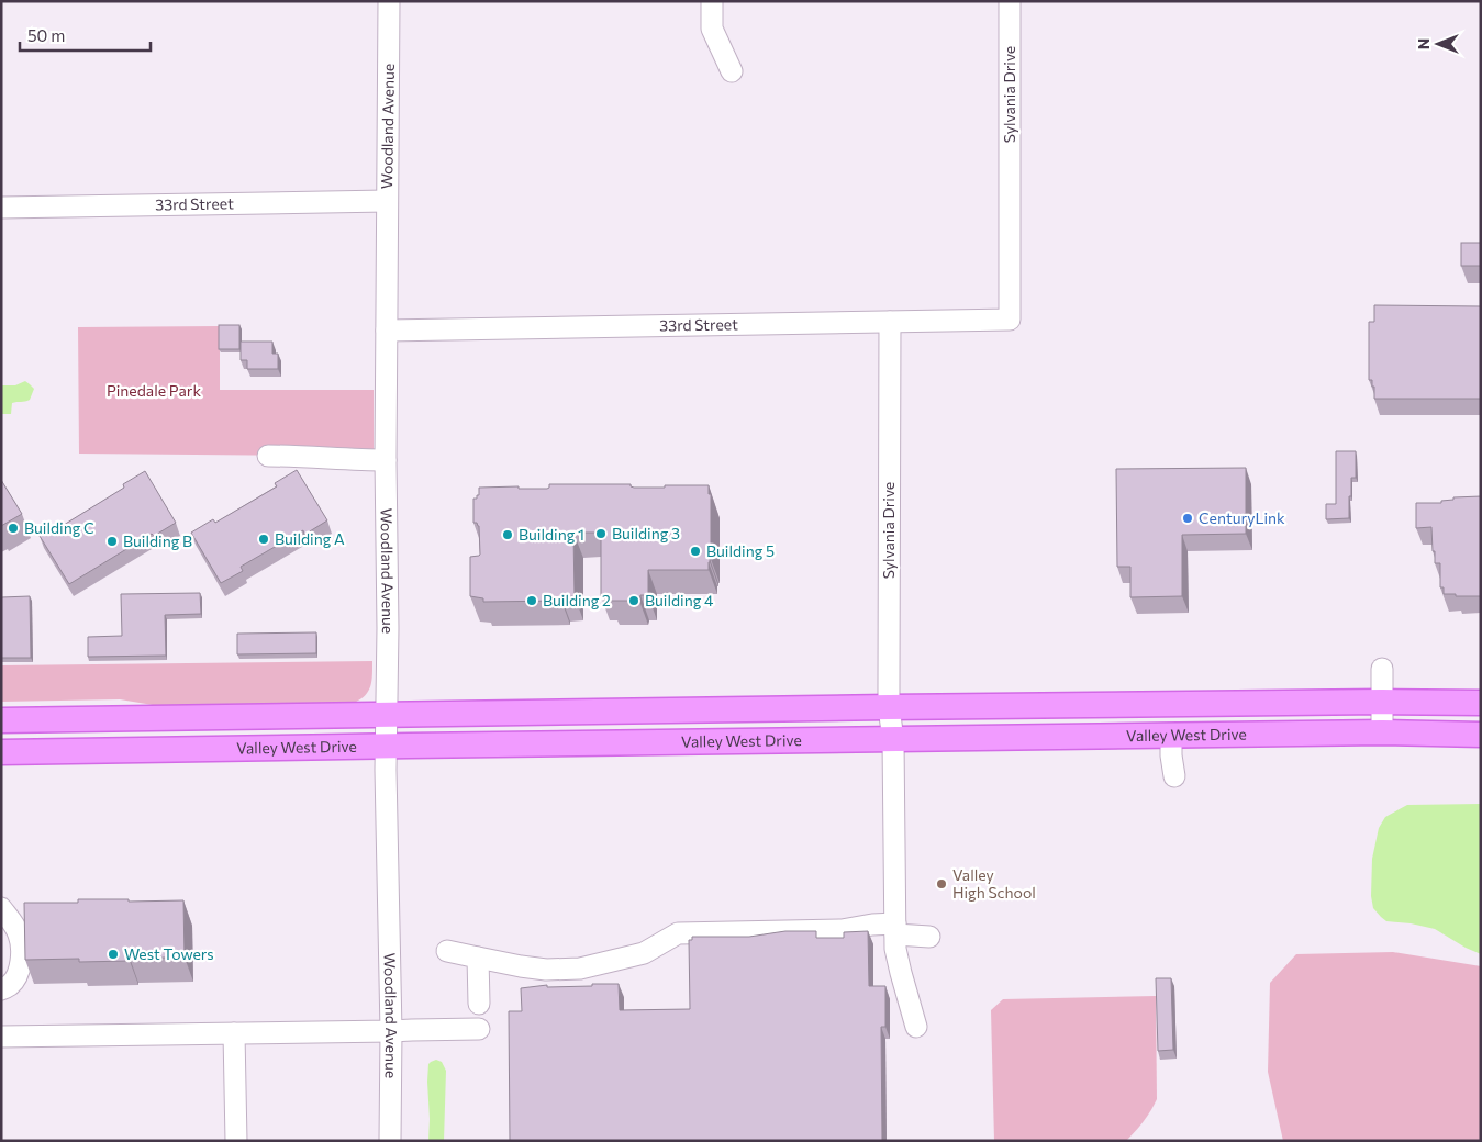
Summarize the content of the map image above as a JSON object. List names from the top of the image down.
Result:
{
  "streets": {
    "main road": ["Valley West Drive"],
    "street": ["Sylvania Drive", "Woodland Avenue", "33rd Street"]
  },
  "crossings": [
    ["Sylvania Drive", "33rd Street"],
    ["Sylvania Drive", "Valley West Drive"],
    ["Woodland Avenue", "33rd Street"],
    ["Woodland Avenue", "Valley West Drive"]
  ],
  "parks": ["Pinedale Park"],
  "places": [
    "CenturyLink",
    "Building C",
    "Building 3",
    "Building 1",
    "Building A",
    "Building B",
    "Building 5",
    "Building 2",
    "Building 4",
    "Valley High School",
    "West Towers"
  ],
  "scale_bar": "50 m",
  "north": "left"
}
